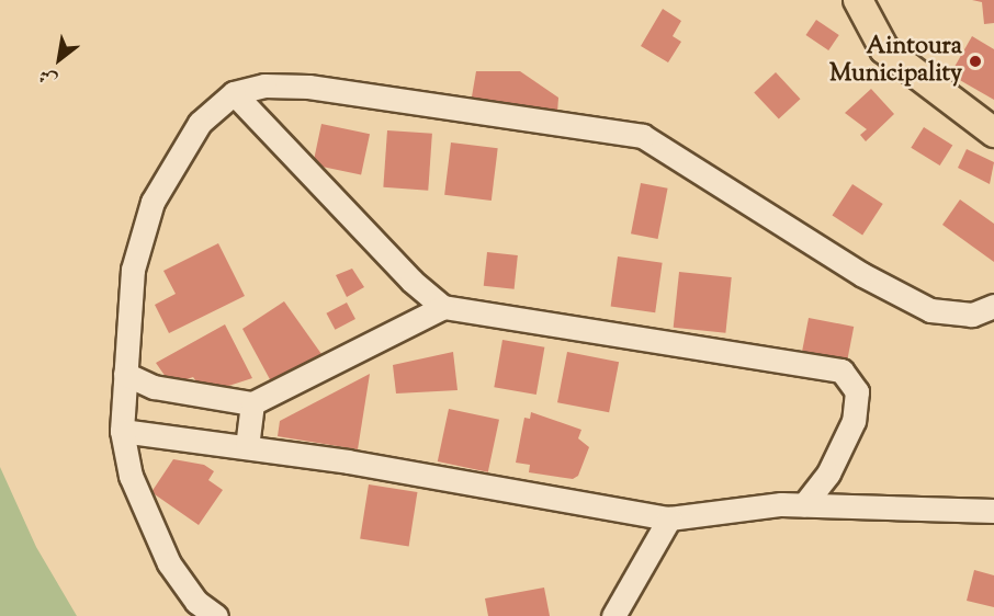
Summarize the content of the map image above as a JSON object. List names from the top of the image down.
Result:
{
  "places": ["Aintoura Municipality"],
  "north": "bottom left"
}
